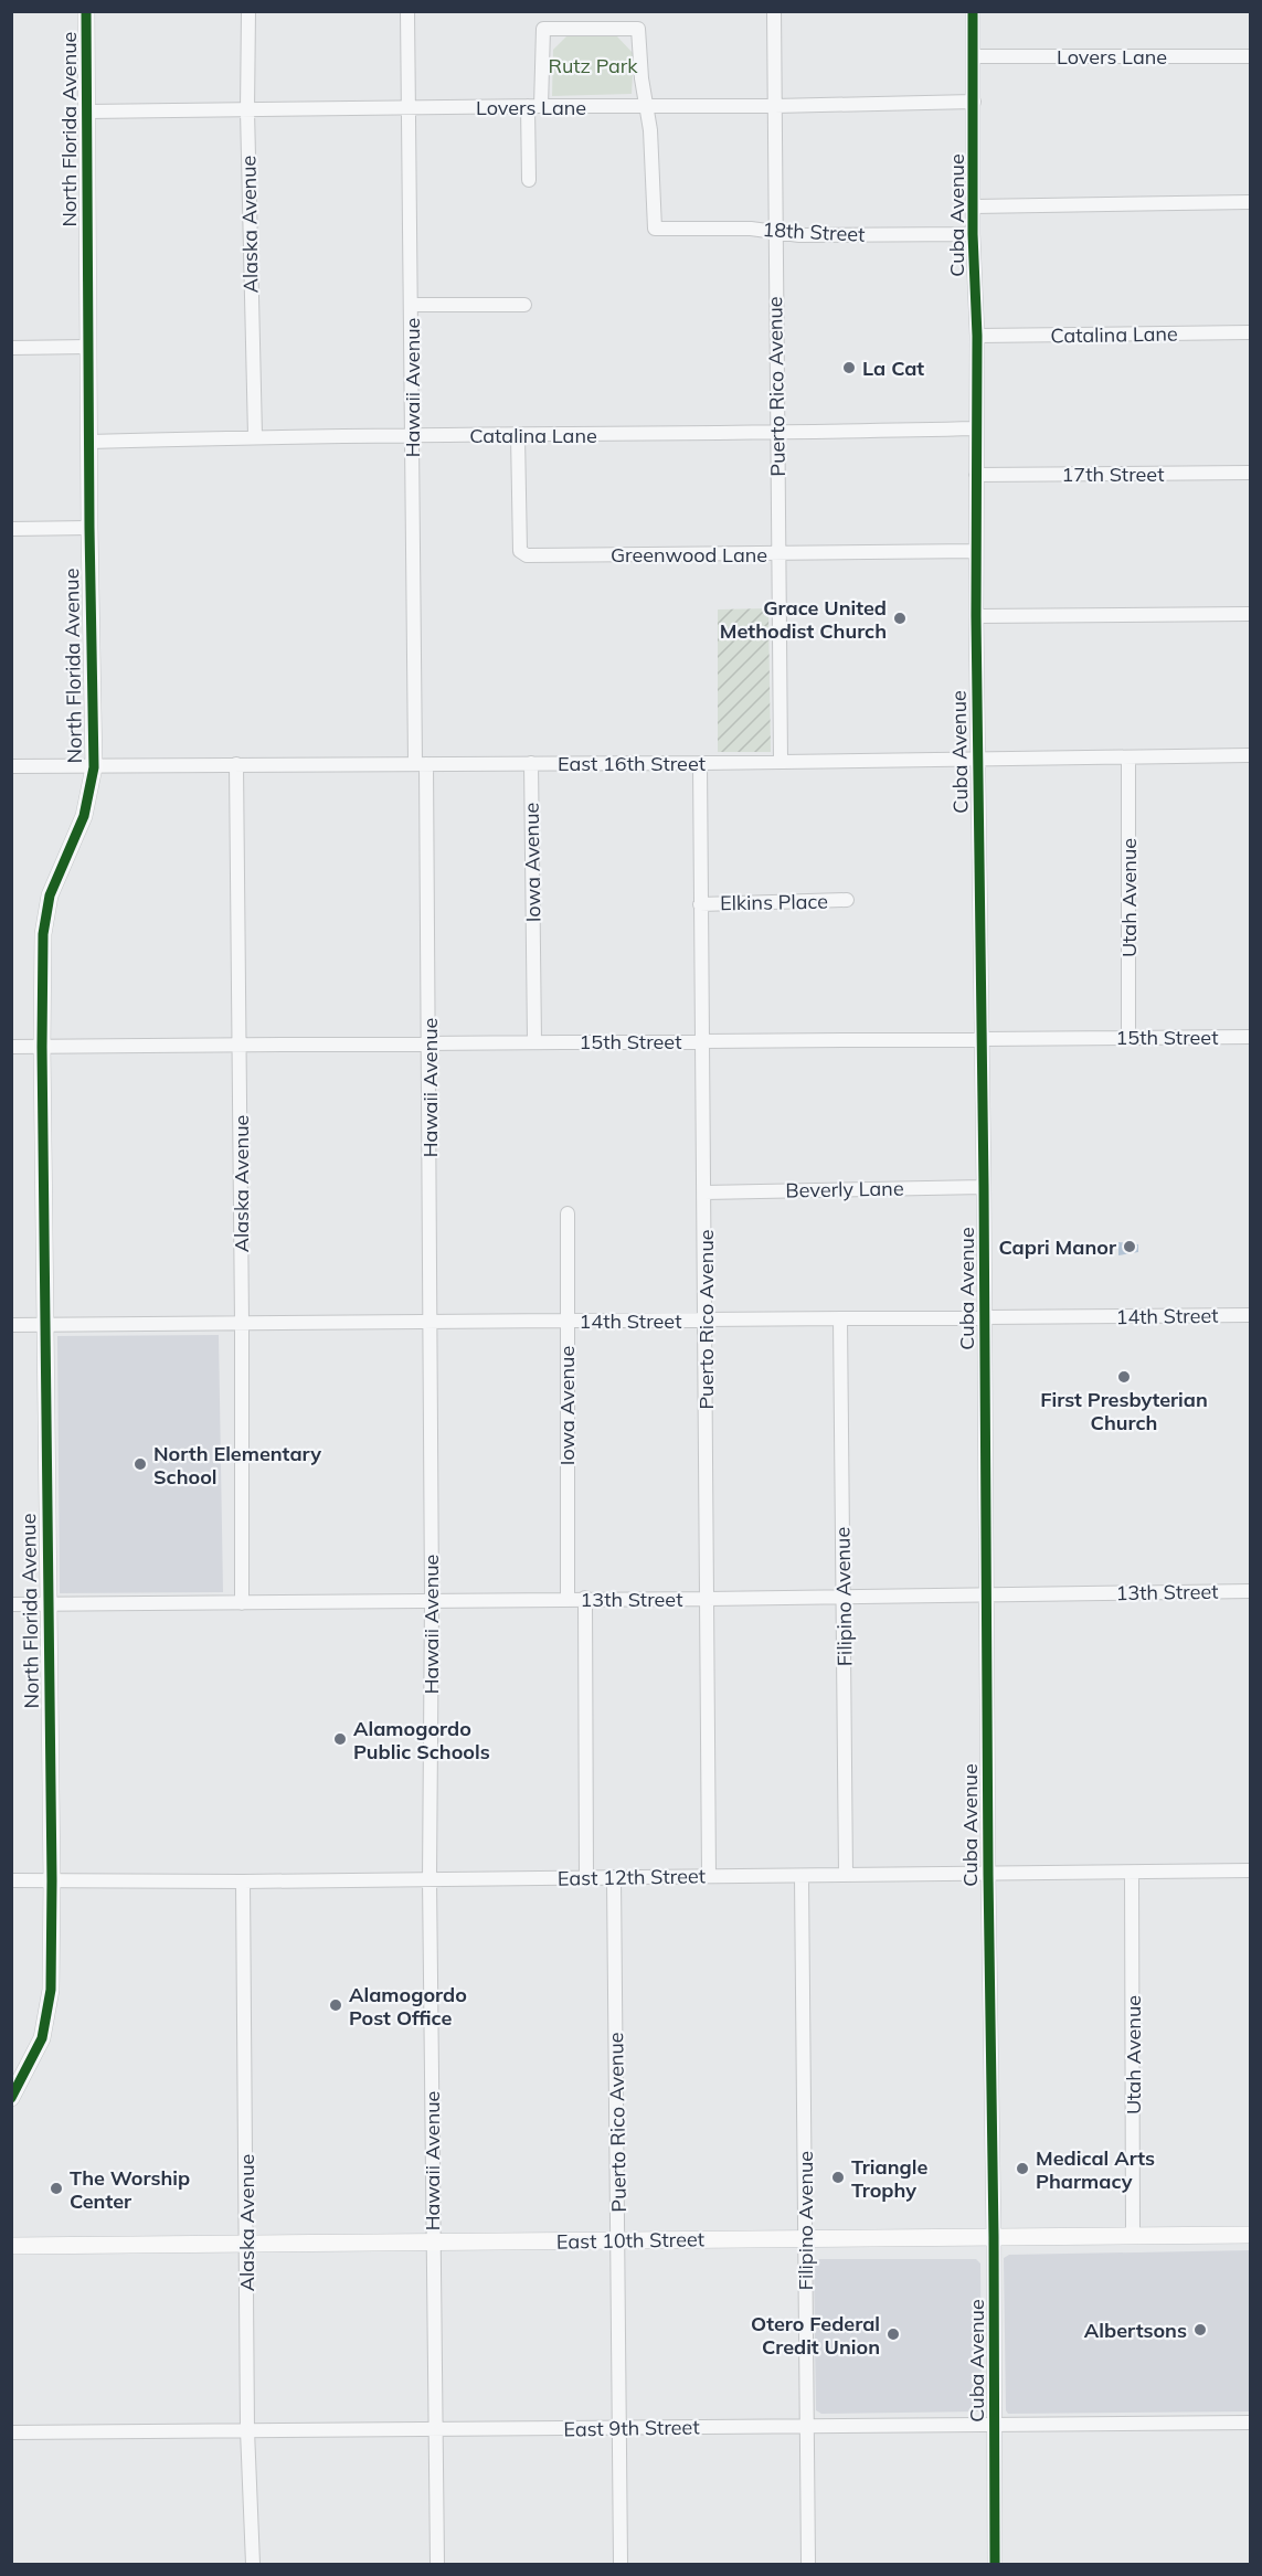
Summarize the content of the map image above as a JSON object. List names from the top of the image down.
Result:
{
  "streets": {
    "main road": ["North Florida Avenue", "East 10th Street"],
    "street": [
      "Lovers Lane",
      "Cuba Avenue",
      "Alaska Avenue",
      "18th Street",
      "Catalina Lane",
      "Puerto Rico Avenue",
      "Hawaii Avenue",
      "17th Street",
      "Greenwood Lane",
      "East 16th Street",
      "Iowa Avenue",
      "Utah Avenue",
      "Elkins Place",
      "15th Street",
      "Beverly Lane",
      "14th Street",
      "13th Street",
      "Filipino Avenue",
      "East 12th Street",
      "East 9th Street"
    ]
  },
  "crossings": [
    ["Lovers Lane", "North Florida Avenue"],
    ["Lovers Lane", "Cuba Avenue"],
    ["Lovers Lane", "Alaska Avenue"],
    ["Lovers Lane", "18th Street"],
    ["Lovers Lane", "Puerto Rico Avenue"],
    ["Lovers Lane", "Hawaii Avenue"],
    ["North Florida Avenue", "Catalina Lane"],
    ["North Florida Avenue", "East 16th Street"],
    ["North Florida Avenue", "15th Street"],
    ["North Florida Avenue", "14th Street"],
    ["North Florida Avenue", "13th Street"],
    ["North Florida Avenue", "East 12th Street"],
    ["Cuba Avenue", "18th Street"],
    ["Cuba Avenue", "Catalina Lane"],
    ["Cuba Avenue", "17th Street"],
    ["Cuba Avenue", "Greenwood Lane"],
    ["Cuba Avenue", "East 16th Street"],
    ["Cuba Avenue", "15th Street"],
    ["Cuba Avenue", "Beverly Lane"],
    ["Cuba Avenue", "14th Street"],
    ["Cuba Avenue", "13th Street"],
    ["Cuba Avenue", "East 12th Street"],
    ["Cuba Avenue", "East 10th Street"],
    ["Cuba Avenue", "East 9th Street"],
    ["Alaska Avenue", "Catalina Lane"],
    ["Alaska Avenue", "East 16th Street"],
    ["Alaska Avenue", "15th Street"],
    ["Alaska Avenue", "14th Street"],
    ["Alaska Avenue", "13th Street"],
    ["Alaska Avenue", "East 12th Street"],
    ["Alaska Avenue", "East 10th Street"],
    ["Alaska Avenue", "East 9th Street"],
    ["18th Street", "Puerto Rico Avenue"],
    ["Catalina Lane", "Puerto Rico Avenue"],
    ["Catalina Lane", "Hawaii Avenue"],
    ["Catalina Lane", "Greenwood Lane"],
    ["Puerto Rico Avenue", "Greenwood Lane"],
    ["Puerto Rico Avenue", "East 16th Street"],
    ["Puerto Rico Avenue", "Elkins Place"],
    ["Puerto Rico Avenue", "15th Street"],
    ["Puerto Rico Avenue", "Beverly Lane"],
    ["Puerto Rico Avenue", "14th Street"],
    ["Puerto Rico Avenue", "13th Street"],
    ["Puerto Rico Avenue", "East 12th Street"],
    ["Puerto Rico Avenue", "East 10th Street"],
    ["Puerto Rico Avenue", "East 9th Street"],
    ["Hawaii Avenue", "East 16th Street"],
    ["Hawaii Avenue", "15th Street"],
    ["Hawaii Avenue", "14th Street"],
    ["Hawaii Avenue", "13th Street"],
    ["Hawaii Avenue", "East 12th Street"],
    ["Hawaii Avenue", "East 10th Street"],
    ["Hawaii Avenue", "East 9th Street"],
    ["East 16th Street", "Iowa Avenue"],
    ["East 16th Street", "Utah Avenue"],
    ["Iowa Avenue", "15th Street"],
    ["Iowa Avenue", "14th Street"],
    ["Iowa Avenue", "13th Street"],
    ["Utah Avenue", "15th Street"],
    ["Utah Avenue", "East 12th Street"],
    ["Utah Avenue", "East 10th Street"],
    ["14th Street", "Filipino Avenue"],
    ["13th Street", "Filipino Avenue"],
    ["Filipino Avenue", "East 12th Street"],
    ["Filipino Avenue", "East 10th Street"],
    ["Filipino Avenue", "East 9th Street"]
  ],
  "parks": ["Rutz Park"],
  "places": [
    "La Cat",
    "Grace United Methodist Church",
    "Capri Manor",
    "First Presbyterian Church",
    "North Elementary School",
    "Alamogordo Public Schools",
    "Alamogordo Post Office",
    "Medical Arts Pharmacy",
    "Triangle Trophy",
    "The Worship Center",
    "Albertsons",
    "Otero Federal Credit Union"
  ]
}
